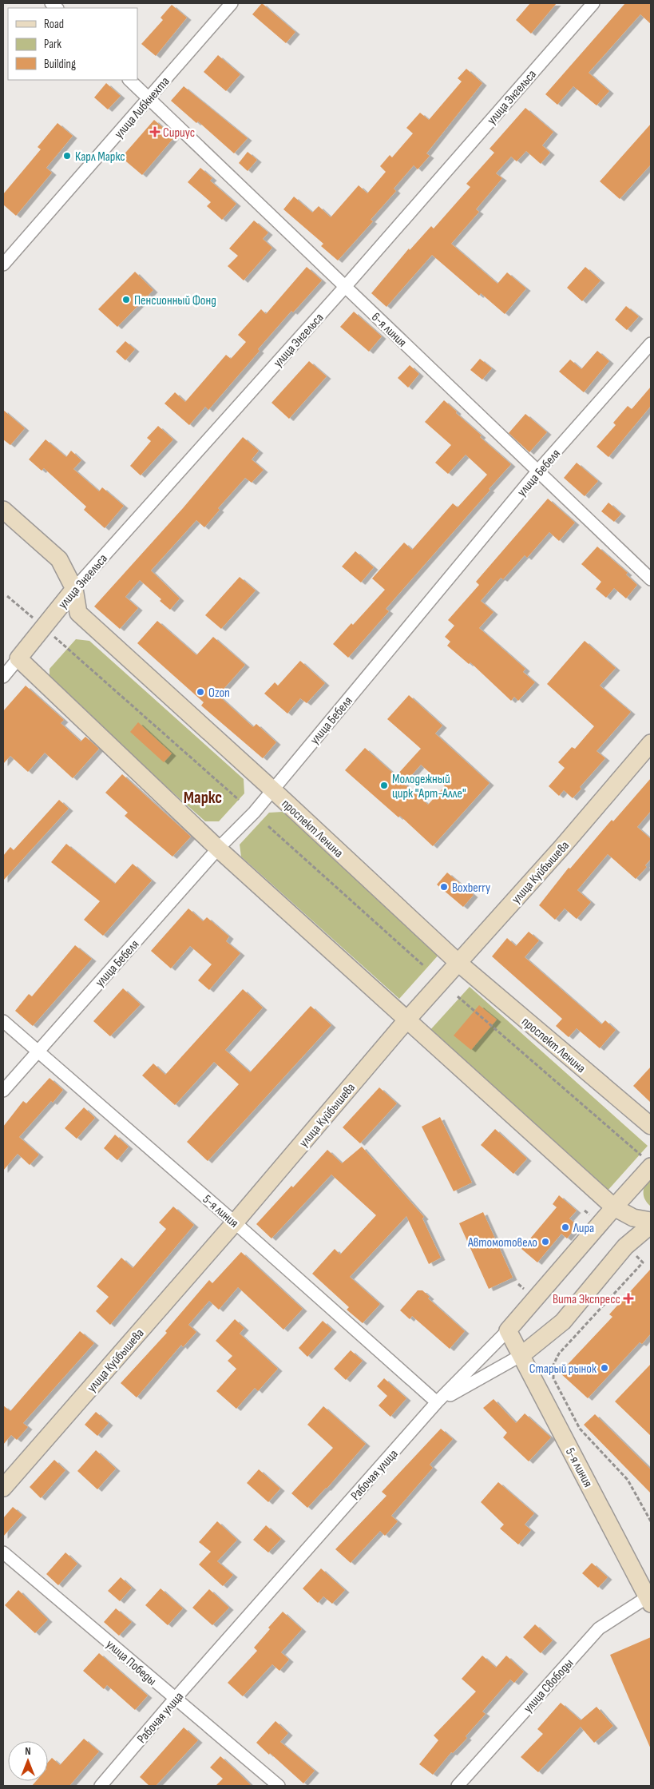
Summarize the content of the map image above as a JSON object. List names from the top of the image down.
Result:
{
  "streets": {
    "street": [
      "улица Энгельса",
      "улица Либкнехта",
      "6-я линия",
      "улица Бебеля",
      "проспект Ленина",
      "улица Куйбышева",
      "5-я линия",
      "Рабочая улица",
      "улица Победы",
      "улица Свободы"
    ]
  },
  "crossings": [
    ["улица Энгельса", "6-я линия"],
    ["улица Энгельса", "проспект Ленина"],
    ["улица Либкнехта", "6-я линия"],
    ["6-я линия", "улица Бебеля"],
    ["улица Бебеля", "проспект Ленина"],
    ["улица Бебеля", "5-я линия"],
    ["проспект Ленина", "улица Куйбышева"],
    ["улица Куйбышева", "5-я линия"],
    ["5-я линия", "Рабочая улица"],
    ["5-я линия", "улица Свободы"],
    ["Рабочая улица", "улица Победы"]
  ],
  "districts": ["Маркс"],
  "places": {
    "health": ["Сириус", "Вита Экспресс"],
    "other": [
      "Карл Маркс",
      "Пенсионный Фонд",
      "Ozon",
      "Молодежный цирк \"Арт-Алле\"",
      "Boxberry",
      "Лира",
      "Автомотовело",
      "Старый рынок"
    ]
  },
  "legend": ["Road", "Park", "Building"],
  "north": "top"
}
